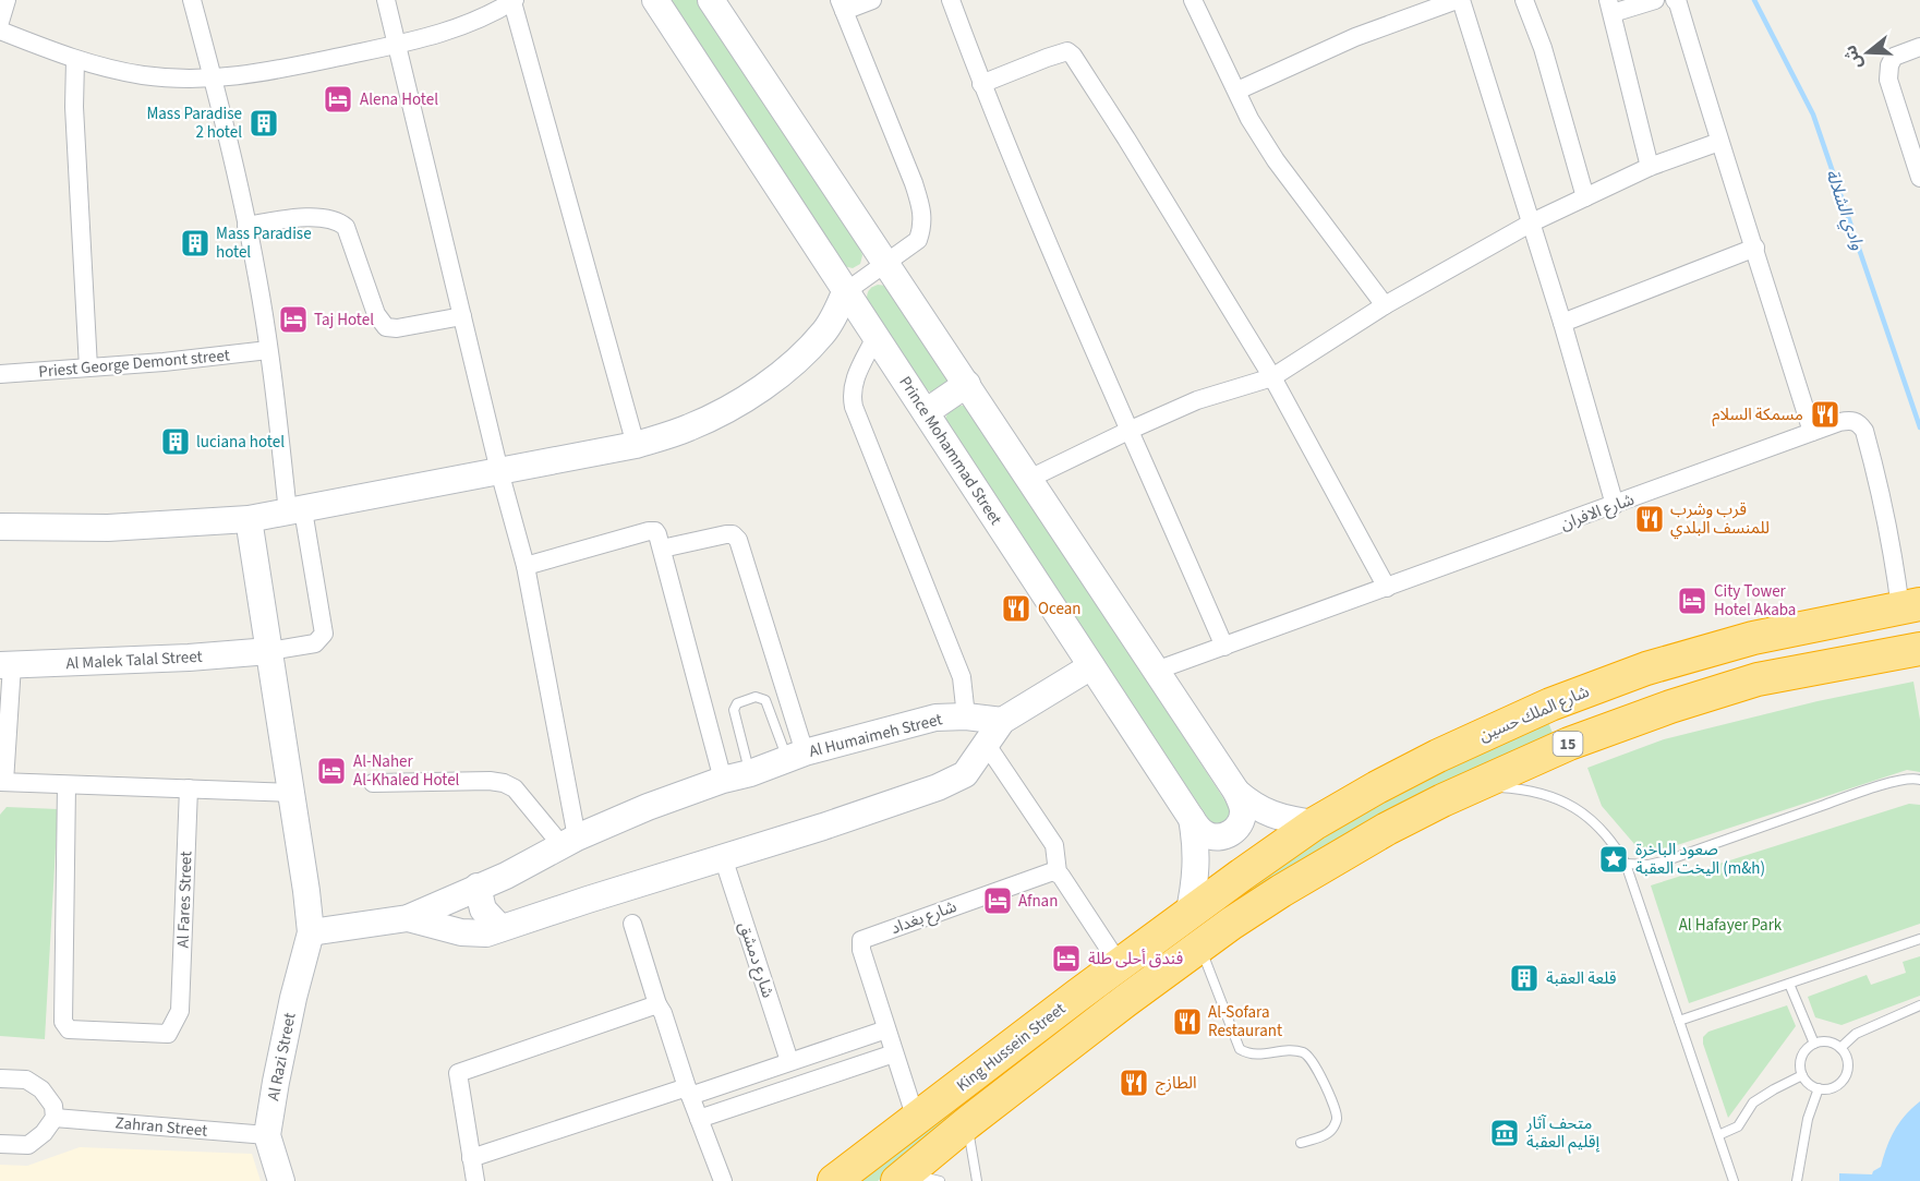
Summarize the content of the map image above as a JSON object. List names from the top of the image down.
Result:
{
  "streets": {
    "highway": ["شارع الملك حسين", "15", "King Hussein Street"],
    "main road": [
      "Prince Mohammad Street",
      "Al Malek Talal Street",
      "Al Humaimeh Street",
      "Al Razi Street"
    ],
    "street": [
      "Priest George Demont street",
      "شارع الافران",
      "Al Fares Street",
      "شارع بغداد",
      "شارع دمشق",
      "Zahran Street"
    ]
  },
  "crossings": [
    ["Prince Mohammad Street", "شارع الملك حسين"],
    ["Prince Mohammad Street", "King Hussein Street"],
    ["شارع الافران", "شارع الملك حسين"],
    ["شارع الملك حسين", "King Hussein Street"],
    ["15", "King Hussein Street"],
    ["شارع بغداد", "King Hussein Street"],
    ["Al Razi Street", "Zahran Street"]
  ],
  "water": ["وادي الشلالة"],
  "parks": ["Al Hafayer Park"],
  "places": {
    "hotel": [
      "Alena Hotel",
      "Taj Hotel",
      "City Tower Hotel Akaba",
      "Al-Naher Al-Khaled Hotel",
      "Afnan",
      "فندق أحلى طلة"
    ],
    "building": [
      "Mass Paradise 2 hotel",
      "Mass Paradise hotel",
      "luciana hotel",
      "قلعة العقبة"
    ],
    "restaurant": [
      "مسمكة السلام",
      "قرب وشرب للمنسف البلدي",
      "Ocean",
      "Al-Sofara Restaurant",
      "الطازج"
    ],
    "place": ["صعود الباخرة اليخت العقبة (m&h)"],
    "museum": ["متحف آثار إقليم العقبة"]
  },
  "north": "left"
}
